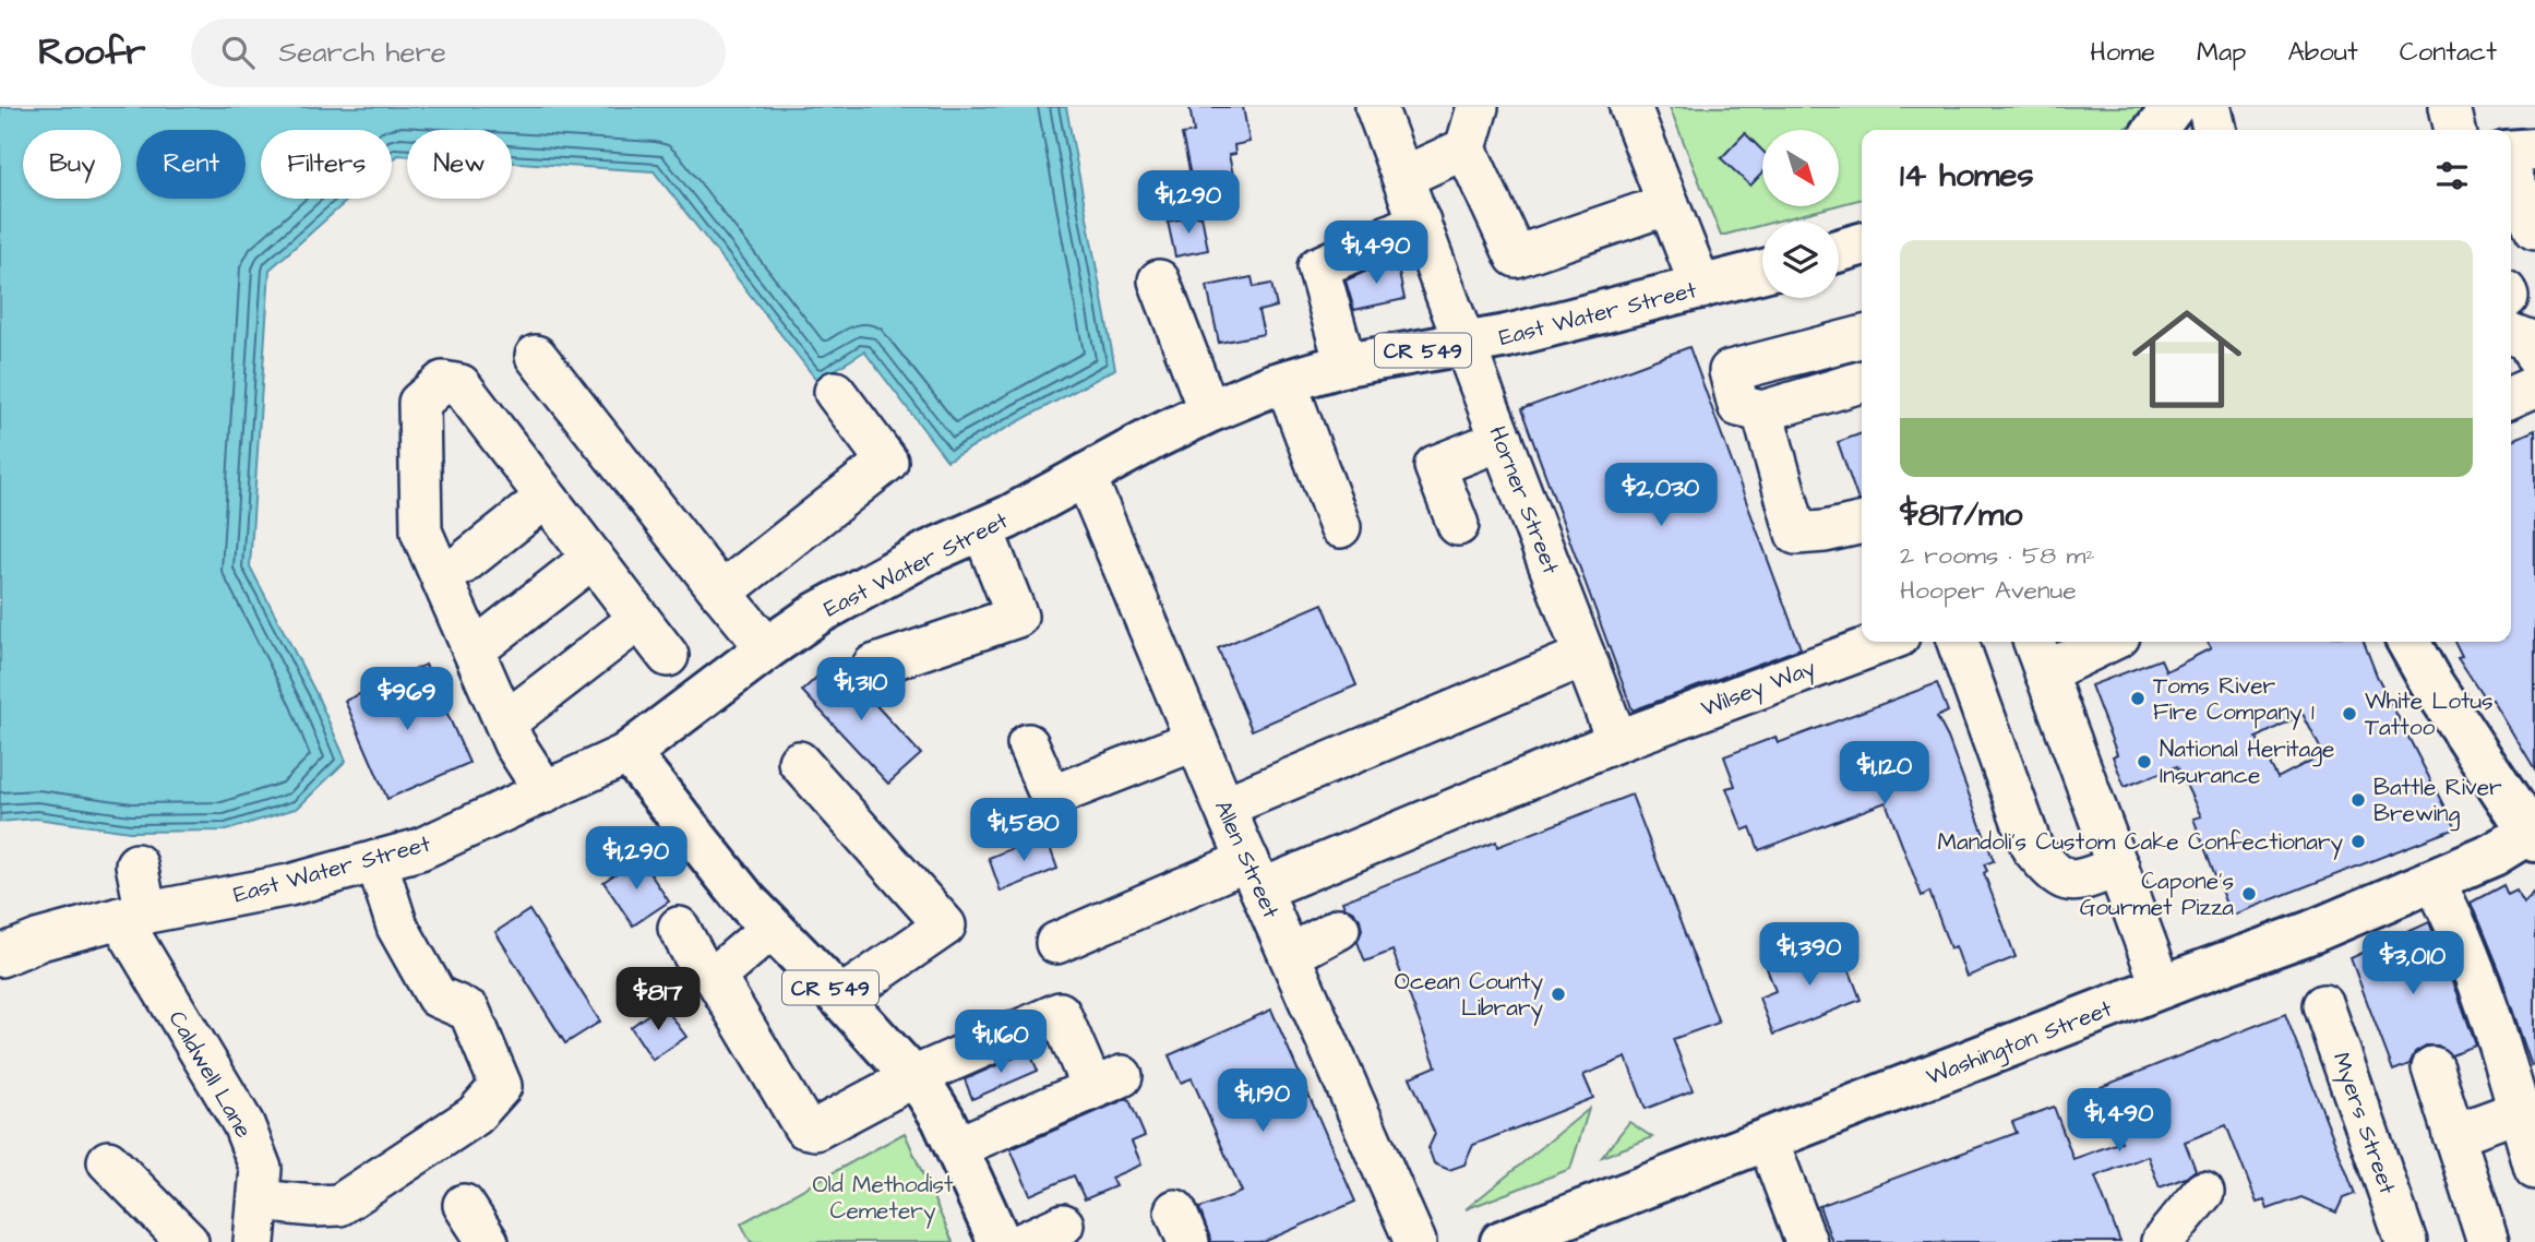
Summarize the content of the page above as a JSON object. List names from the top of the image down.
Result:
{
  "streets": {
    "main road": ["East Water Street", "CR 549", "Washington Street"],
    "street": [
      "Horner Street",
      "Wilsey Way",
      "Allen Street",
      "Caldwell Lane",
      "Myers Street"
    ]
  },
  "crossings": [
    ["East Water Street", "CR 549"],
    ["East Water Street", "Horner Street"],
    ["East Water Street", "Allen Street"],
    ["East Water Street", "Caldwell Lane"],
    ["Horner Street", "Wilsey Way"],
    ["Wilsey Way", "Allen Street"]
  ],
  "parks": ["Old Methodist Cemetery"],
  "places": [
    "Toms River Fire Company 1",
    "White Lotus Tattoo",
    "National Heritage Insurance",
    "Battle River Brewing",
    "Mandoli's Custom Cake Confectionary",
    "Capone's Gourmet Pizza",
    "Ocean County Library"
  ],
  "north": "bottom right",
  "page": {
    "header": "Roofr",
    "search": "Search here",
    "nav": [
      "Home",
      "Map",
      "About",
      "Contact"
    ],
    "chip": [
      "Buy",
      "Rent",
      "Filters",
      "New"
    ],
    "heading": "14 homes",
    "price": [
      "$1,290",
      "$1,490",
      "$2,030",
      "$1,310",
      "$969",
      "$1,120",
      "$1,580",
      "$1,290",
      "$1,390",
      "$3,010",
      "$817",
      "$1,160",
      "$1,190",
      "$1,490"
    ],
    "list": [
      {
        "name": "$817/mo",
        "note": "2 rooms · 58 m² · Hooper Avenue"
      }
    ]
  }
}
